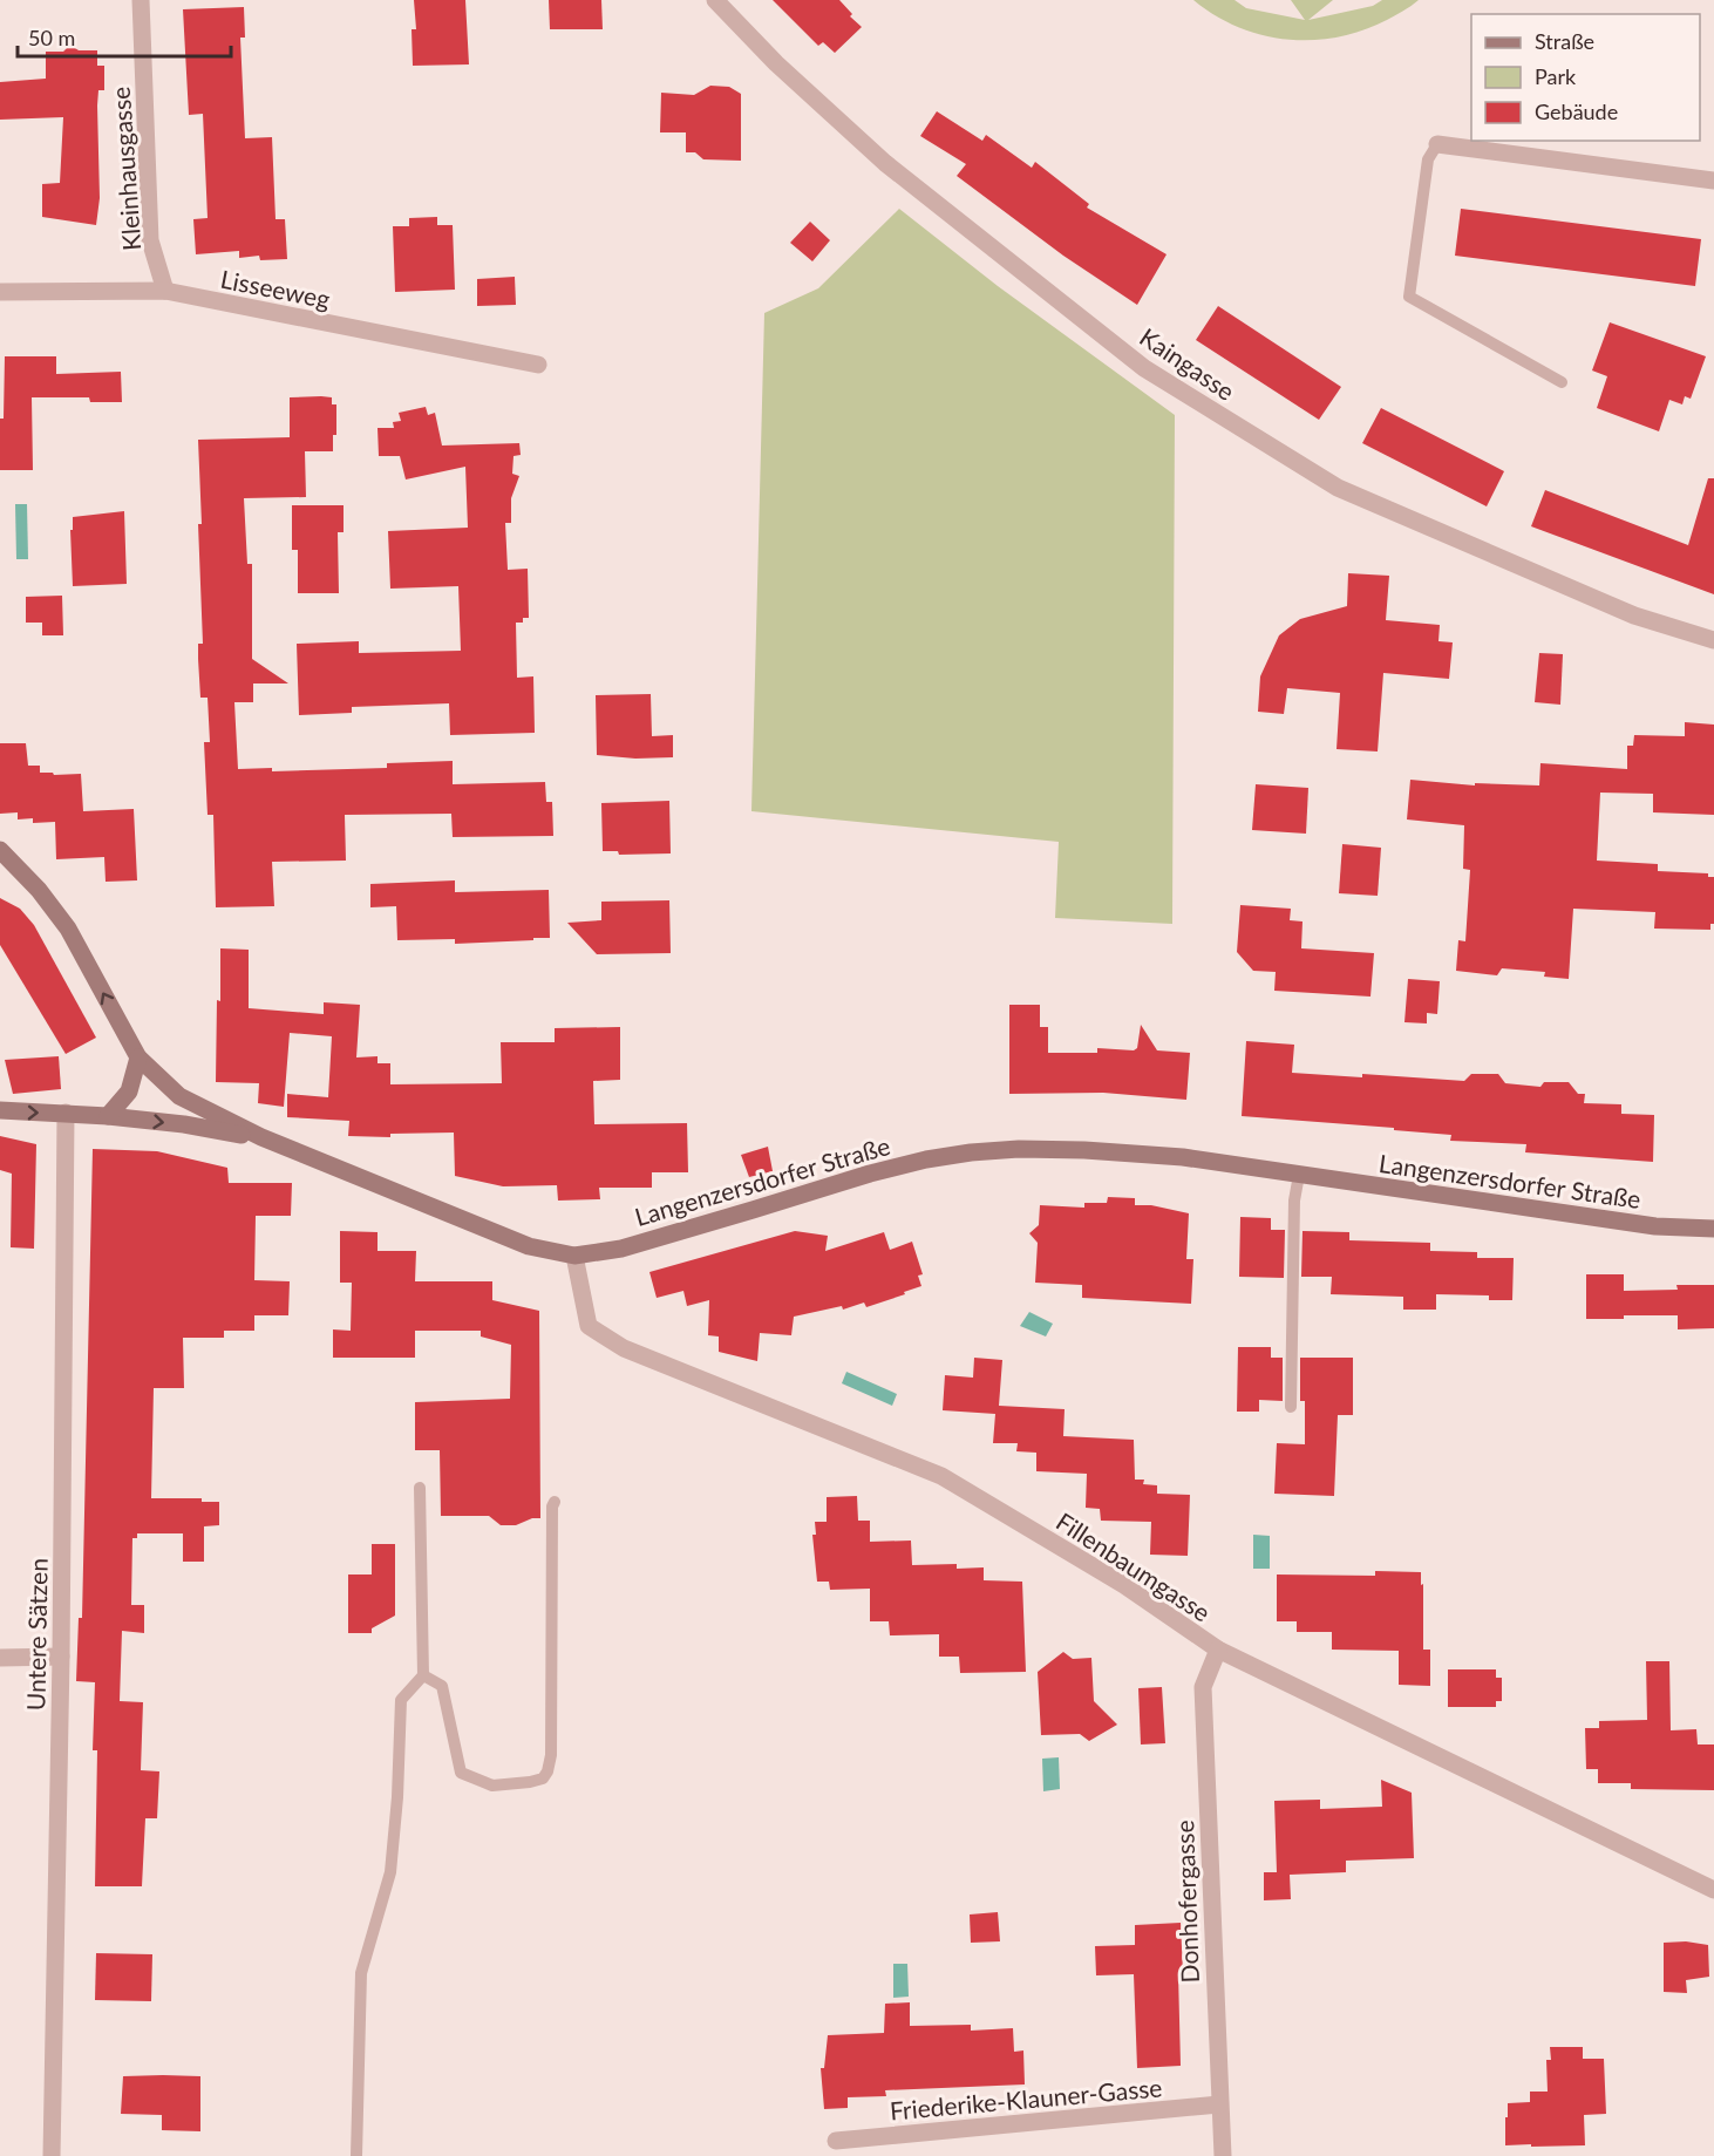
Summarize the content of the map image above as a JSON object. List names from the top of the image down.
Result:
{
  "streets": {
    "main road": ["Langenzersdorfer Straße"],
    "street": [
      "Kleinhausgasse",
      "Lisseeweg",
      "Kaingasse",
      "Fillenbaumgasse",
      "Untere Sätzen",
      "Donhofergasse",
      "Friederike-Klauner-Gasse"
    ]
  },
  "crossings": [
    ["Kleinhausgasse", "Lisseeweg"],
    ["Langenzersdorfer Straße", "Fillenbaumgasse"],
    ["Langenzersdorfer Straße", "Untere Sätzen"],
    ["Fillenbaumgasse", "Donhofergasse"],
    ["Donhofergasse", "Friederike-Klauner-Gasse"]
  ],
  "legend": ["Straße", "Park", "Gebäude"],
  "scale_bar": "50 m"
}
